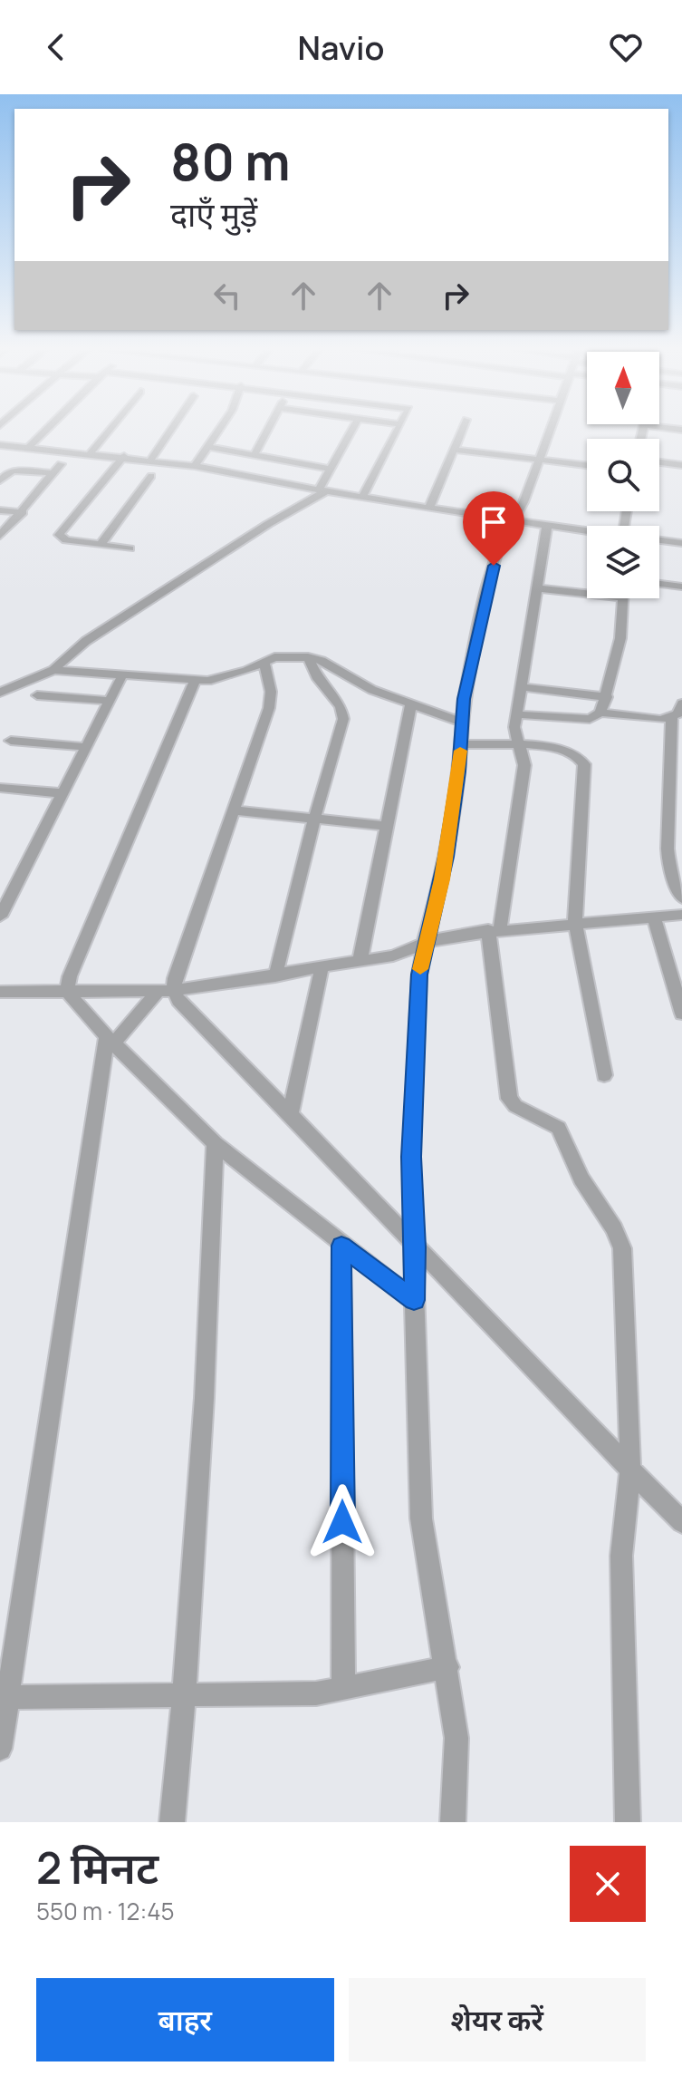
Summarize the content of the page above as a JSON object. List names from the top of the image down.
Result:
{
  "north": "top",
  "page": {
    "header": "Navio",
    "turn": ["80 m", "दाएँ मुड़ें"],
    "heading": ["2 मिनट", "550 m · 12:45"],
    "buttons": ["बाहर", "शेयर करें"]
  }
}
